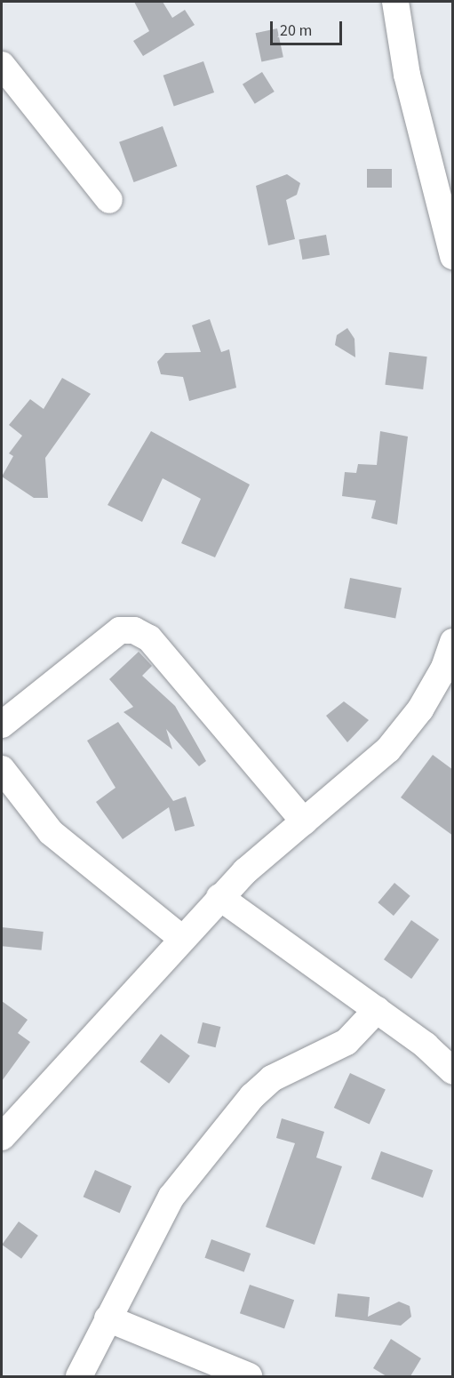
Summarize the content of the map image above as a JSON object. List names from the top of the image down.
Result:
{
  "scale_bar": "20 m"
}
